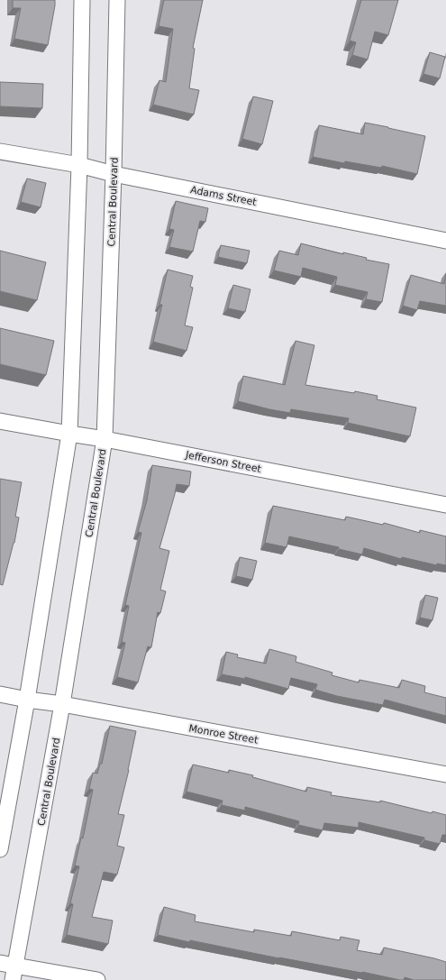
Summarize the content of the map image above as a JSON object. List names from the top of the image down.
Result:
{
  "streets": {
    "street": [
      "Adams Street",
      "Central Boulevard",
      "Jefferson Street",
      "Monroe Street"
    ]
  },
  "crossings": [
    ["Adams Street", "Central Boulevard"],
    ["Central Boulevard", "Jefferson Street"],
    ["Central Boulevard", "Monroe Street"]
  ]
}
